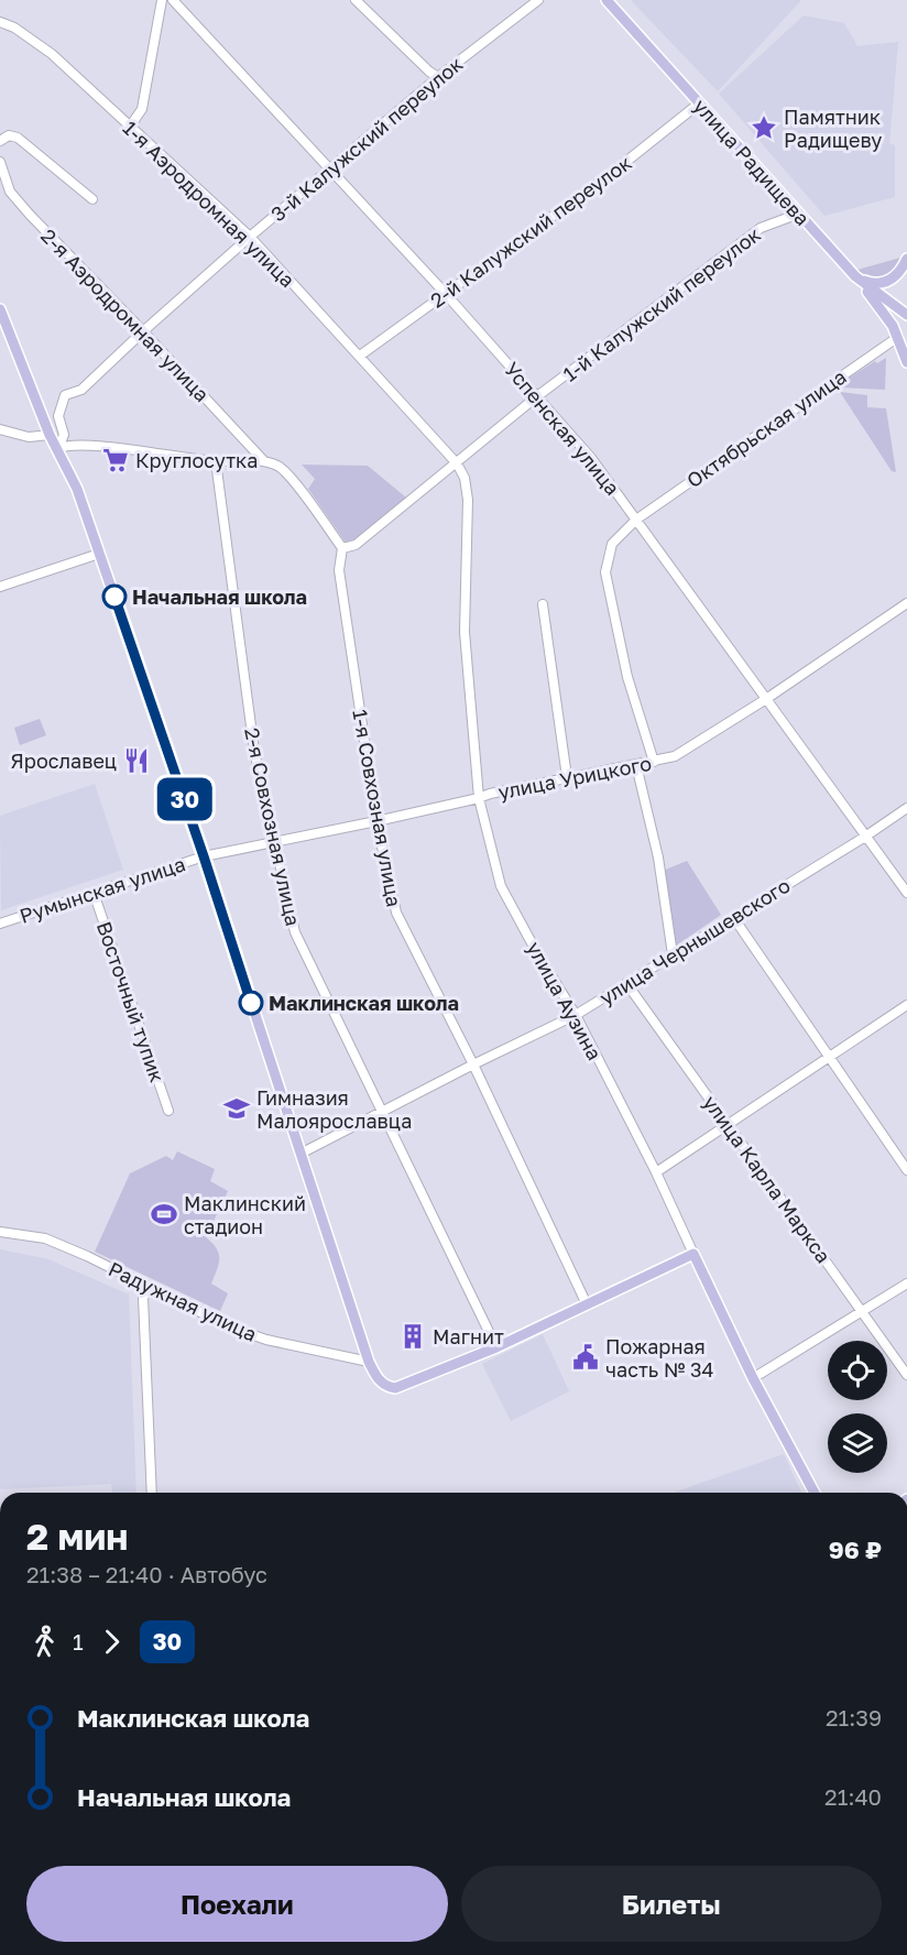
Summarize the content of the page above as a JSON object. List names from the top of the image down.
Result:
{
  "streets": {
    "main road": ["улица Радищева", "улица Аузина"],
    "street": [
      "3-й Калужский переулок",
      "1-я Аэродромная улица",
      "2-й Калужский переулок",
      "1-й Калужский переулок",
      "2-я Аэродромная улица",
      "Успенская улица",
      "Октябрьская улица",
      "улица Урицкого",
      "1-я Совхозная улица",
      "2-я Совхозная улица",
      "Румынская улица",
      "улица Чернышевского",
      "Восточный тупик",
      "улица Карла Маркса",
      "Радужная улица"
    ]
  },
  "crossings": [
    ["3-й Калужский переулок", "1-я Аэродромная улица"],
    ["3-й Калужский переулок", "2-я Аэродромная улица"],
    ["3-й Калужский переулок", "Успенская улица"],
    ["улица Радищева", "2-й Калужский переулок"],
    ["улица Радищева", "1-й Калужский переулок"],
    ["1-я Аэродромная улица", "2-й Калужский переулок"],
    ["1-я Аэродромная улица", "1-й Калужский переулок"],
    ["1-я Аэродромная улица", "улица Аузина"],
    ["2-й Калужский переулок", "Успенская улица"],
    ["1-й Калужский переулок", "Успенская улица"],
    ["1-й Калужский переулок", "1-я Совхозная улица"],
    ["1-й Калужский переулок", "улица Аузина"],
    ["Успенская улица", "Октябрьская улица"],
    ["Успенская улица", "улица Урицкого"],
    ["Успенская улица", "улица Чернышевского"],
    ["Октябрьская улица", "улица Урицкого"],
    ["улица Урицкого", "1-я Совхозная улица"],
    ["улица Урицкого", "2-я Совхозная улица"],
    ["улица Урицкого", "Румынская улица"],
    ["улица Урицкого", "улица Аузина"],
    ["1-я Совхозная улица", "улица Чернышевского"],
    ["2-я Совхозная улица", "улица Чернышевского"],
    ["Румынская улица", "Восточный тупик"],
    ["улица Чернышевского", "улица Аузина"],
    ["улица Чернышевского", "улица Карла Маркса"]
  ],
  "places": {
    "place": ["Памятник Радищеву"],
    "supermarket": ["Круглосутка"],
    "other": ["Начальная школа", "Маклинская школа"],
    "restaurant": ["Ярославец"],
    "school or university": ["Гимназия Малоярославца"],
    "sports": ["Маклинский стадион"],
    "building": ["Магнит"],
    "public building": ["Пожарная часть № 34"]
  },
  "lines": ["bus line 30"],
  "page": {
    "on_map": "30",
    "heading": ["2 мин", "21:38 – 21:40 · Автобус", "96 ₽"],
    "legs": ["1", "30"],
    "list": [
      {
        "name": "Маклинская школа",
        "value": "21:39"
      },
      {
        "name": "Начальная школа",
        "value": "21:40"
      }
    ],
    "buttons": ["Поехали", "Билеты"]
  }
}
